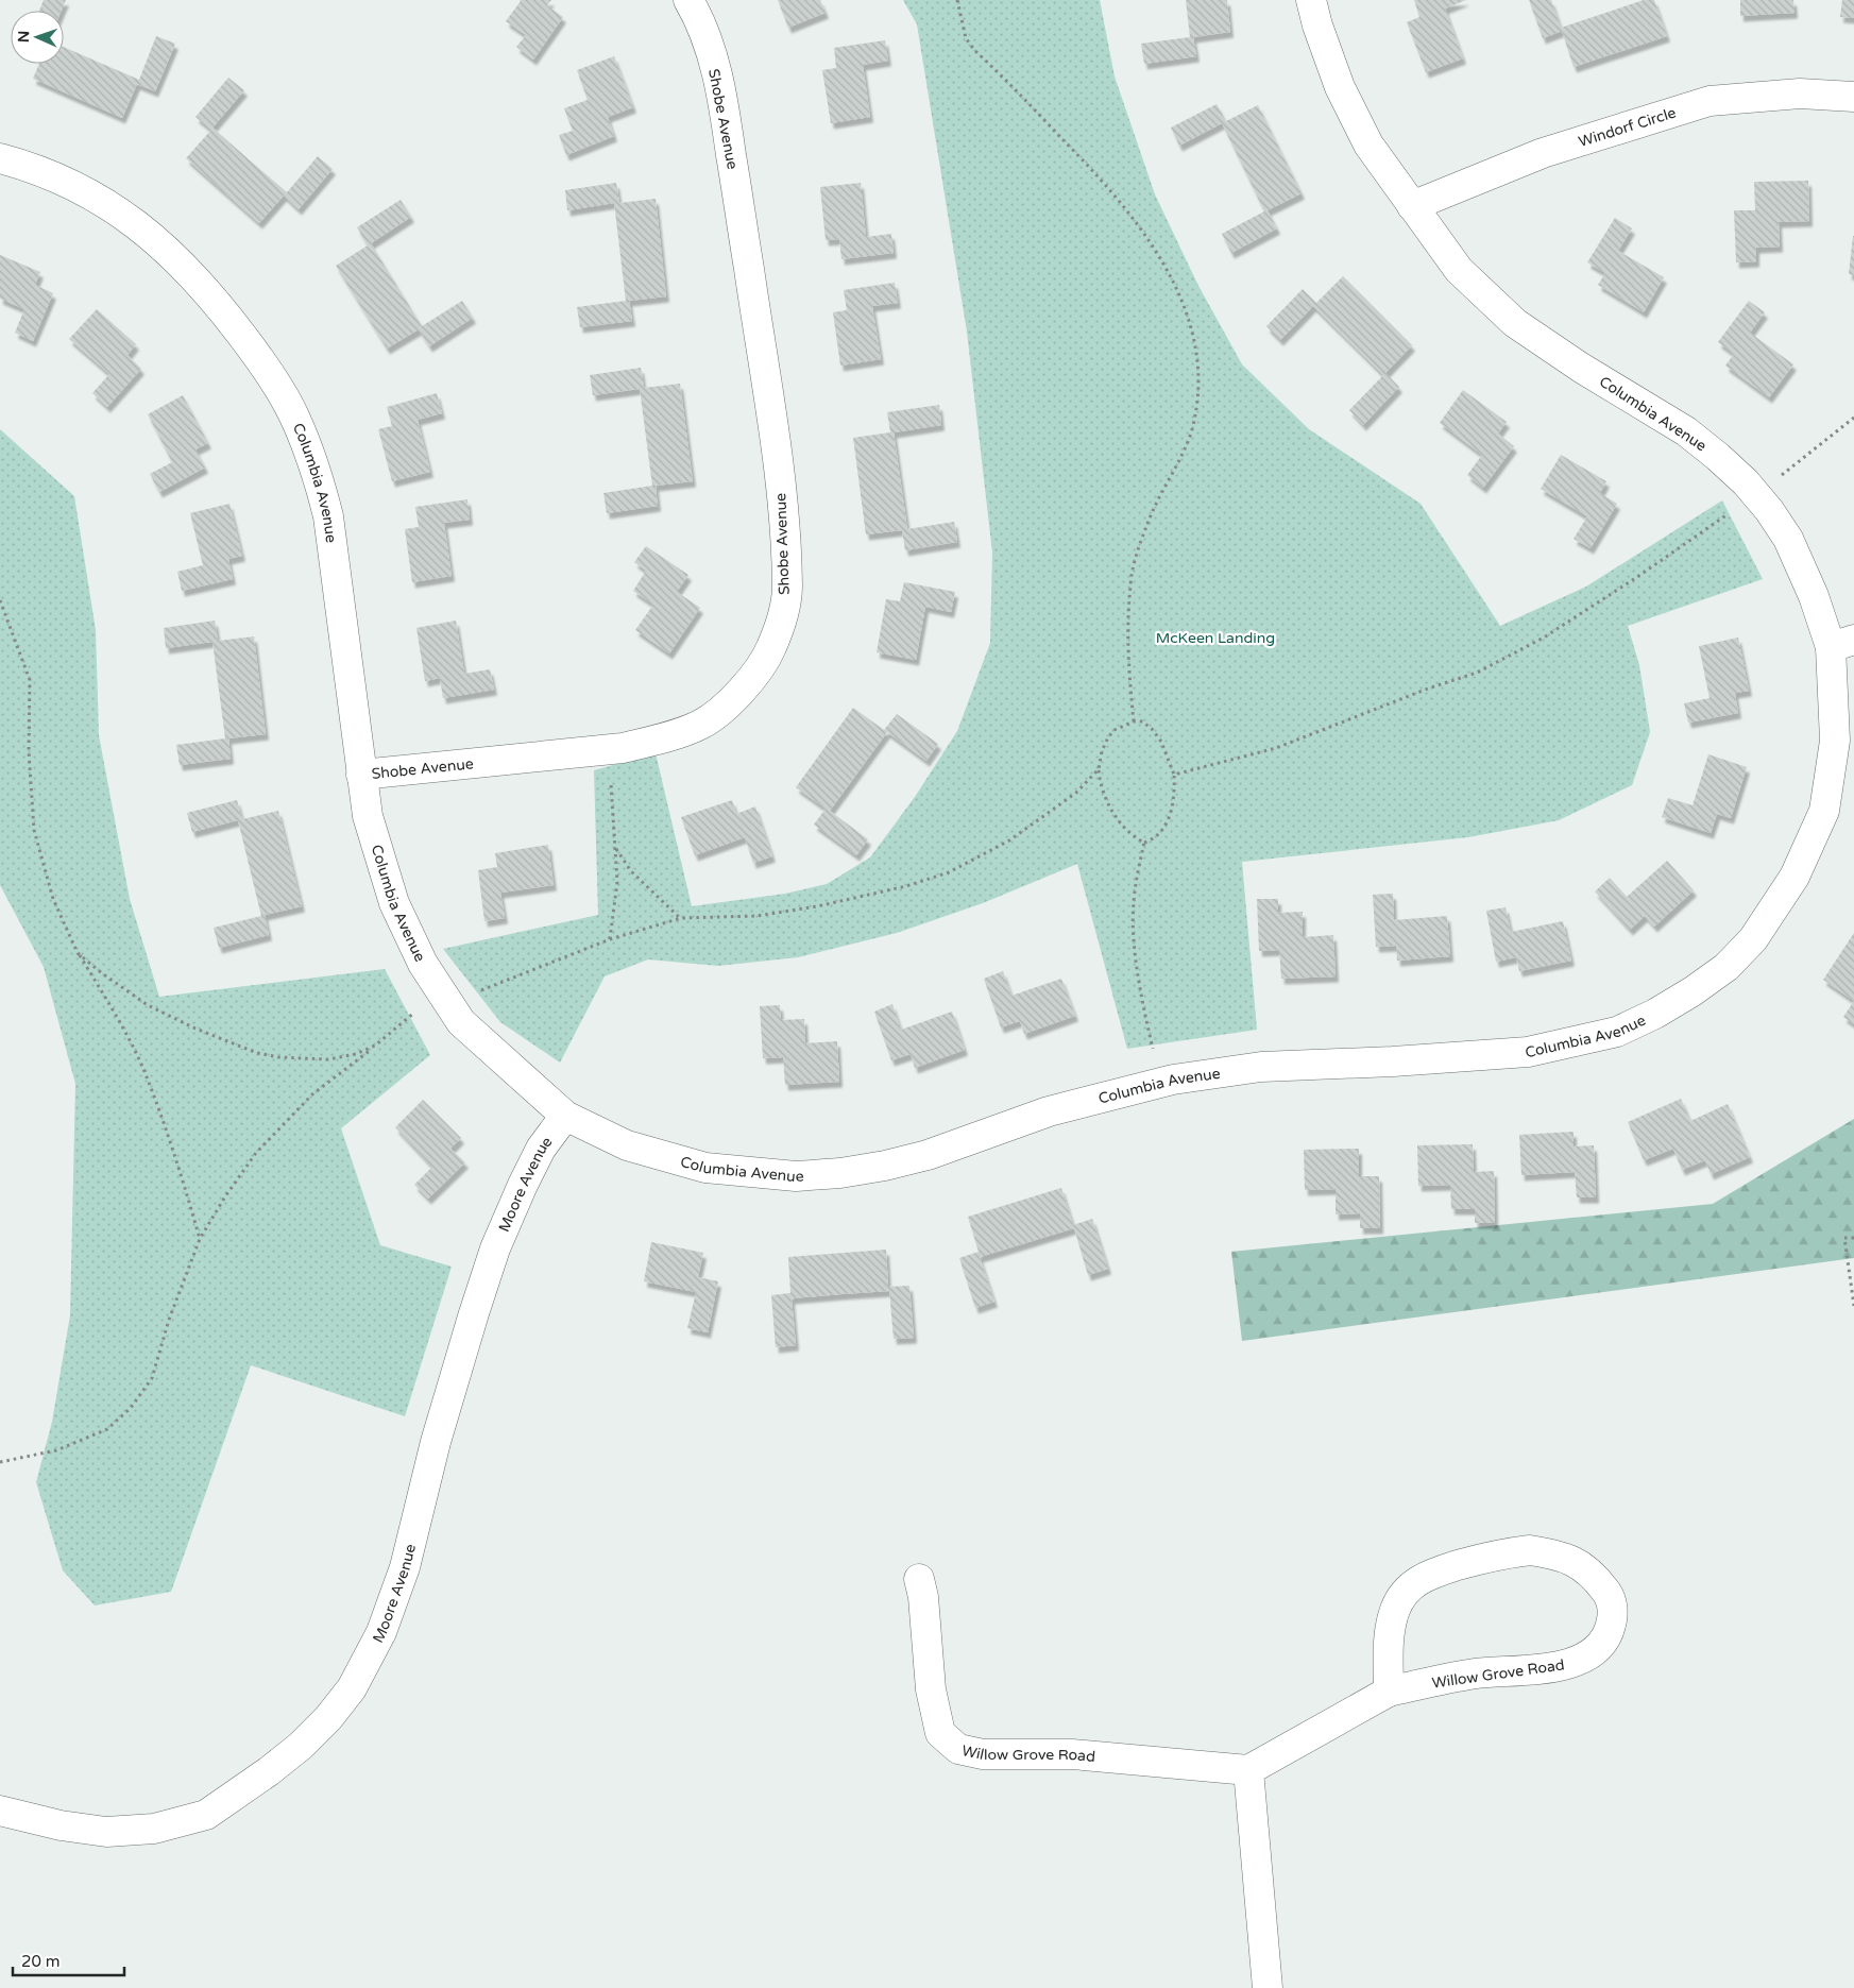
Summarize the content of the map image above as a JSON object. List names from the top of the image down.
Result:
{
  "streets": {
    "street": [
      "Shobe Avenue",
      "Windorf Circle",
      "Columbia Avenue",
      "Moore Avenue",
      "Willow Grove Road"
    ]
  },
  "crossings": [
    ["Shobe Avenue", "Columbia Avenue"],
    ["Windorf Circle", "Columbia Avenue"],
    ["Columbia Avenue", "Moore Avenue"]
  ],
  "parks": ["McKeen Landing"],
  "scale_bar": "20 m",
  "north": "left"
}
